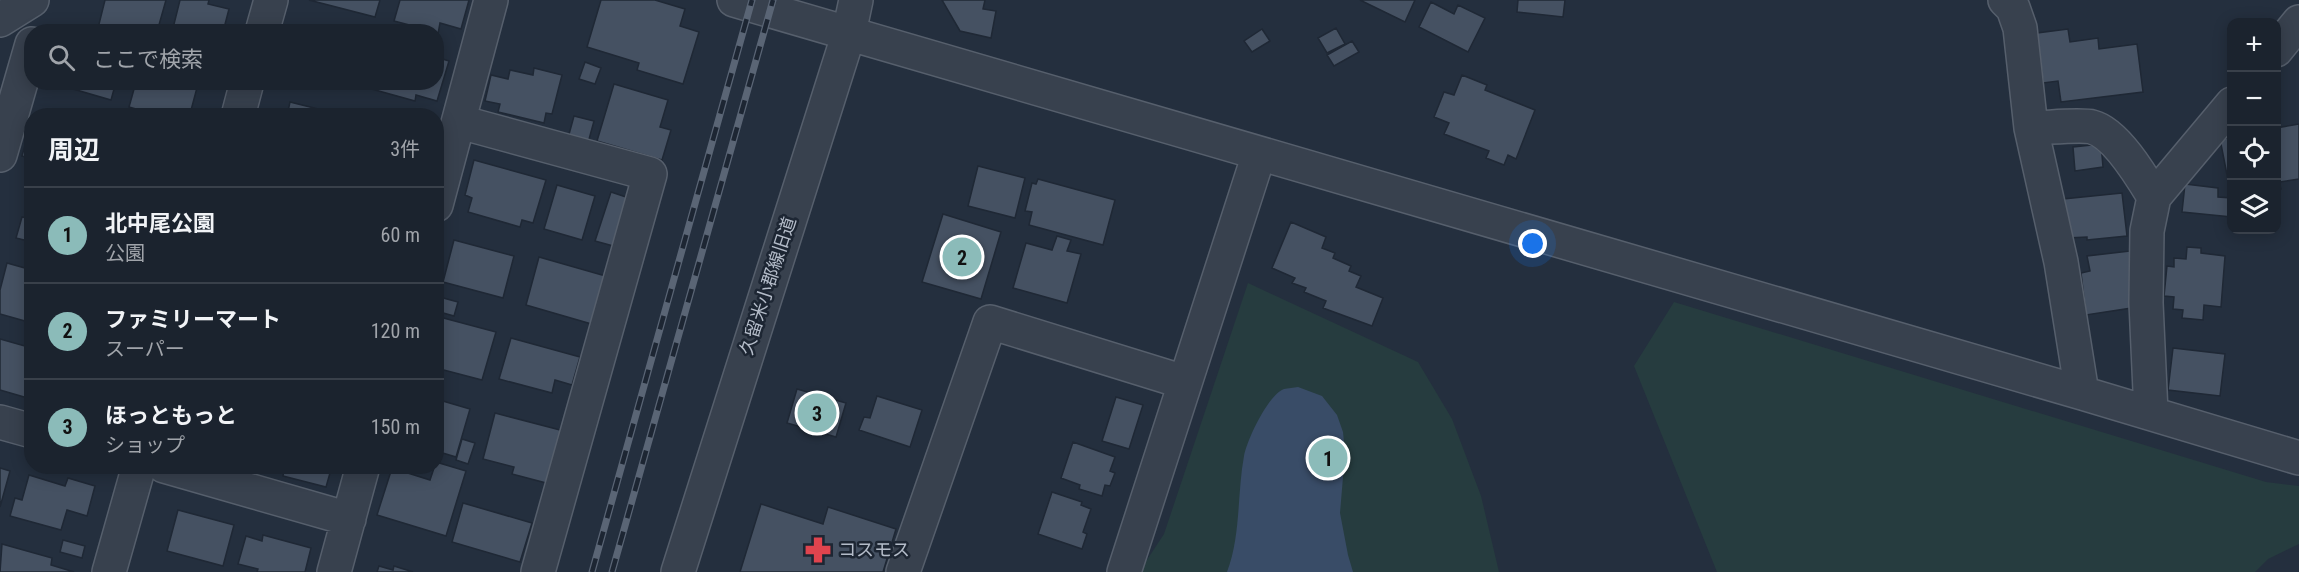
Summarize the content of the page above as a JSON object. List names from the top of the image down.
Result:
{
  "streets": {
    "street": ["久留米小郡線旧道"]
  },
  "places": {
    "pharmacy": ["コスモス"]
  },
  "page": {
    "map_buttons": ["+", "−"],
    "search": "ここで検索",
    "heading": ["周辺", "3件"],
    "list": [
      {
        "mark": "1",
        "name": "北中尾公園",
        "note": "公園",
        "value": "60 m"
      },
      {
        "mark": "2",
        "name": "ファミリーマート",
        "note": "スーパー",
        "value": "120 m"
      },
      {
        "mark": "3",
        "name": "ほっともっと",
        "note": "ショップ",
        "value": "150 m"
      }
    ],
    "pins": ["2", "3", "1"]
  }
}
